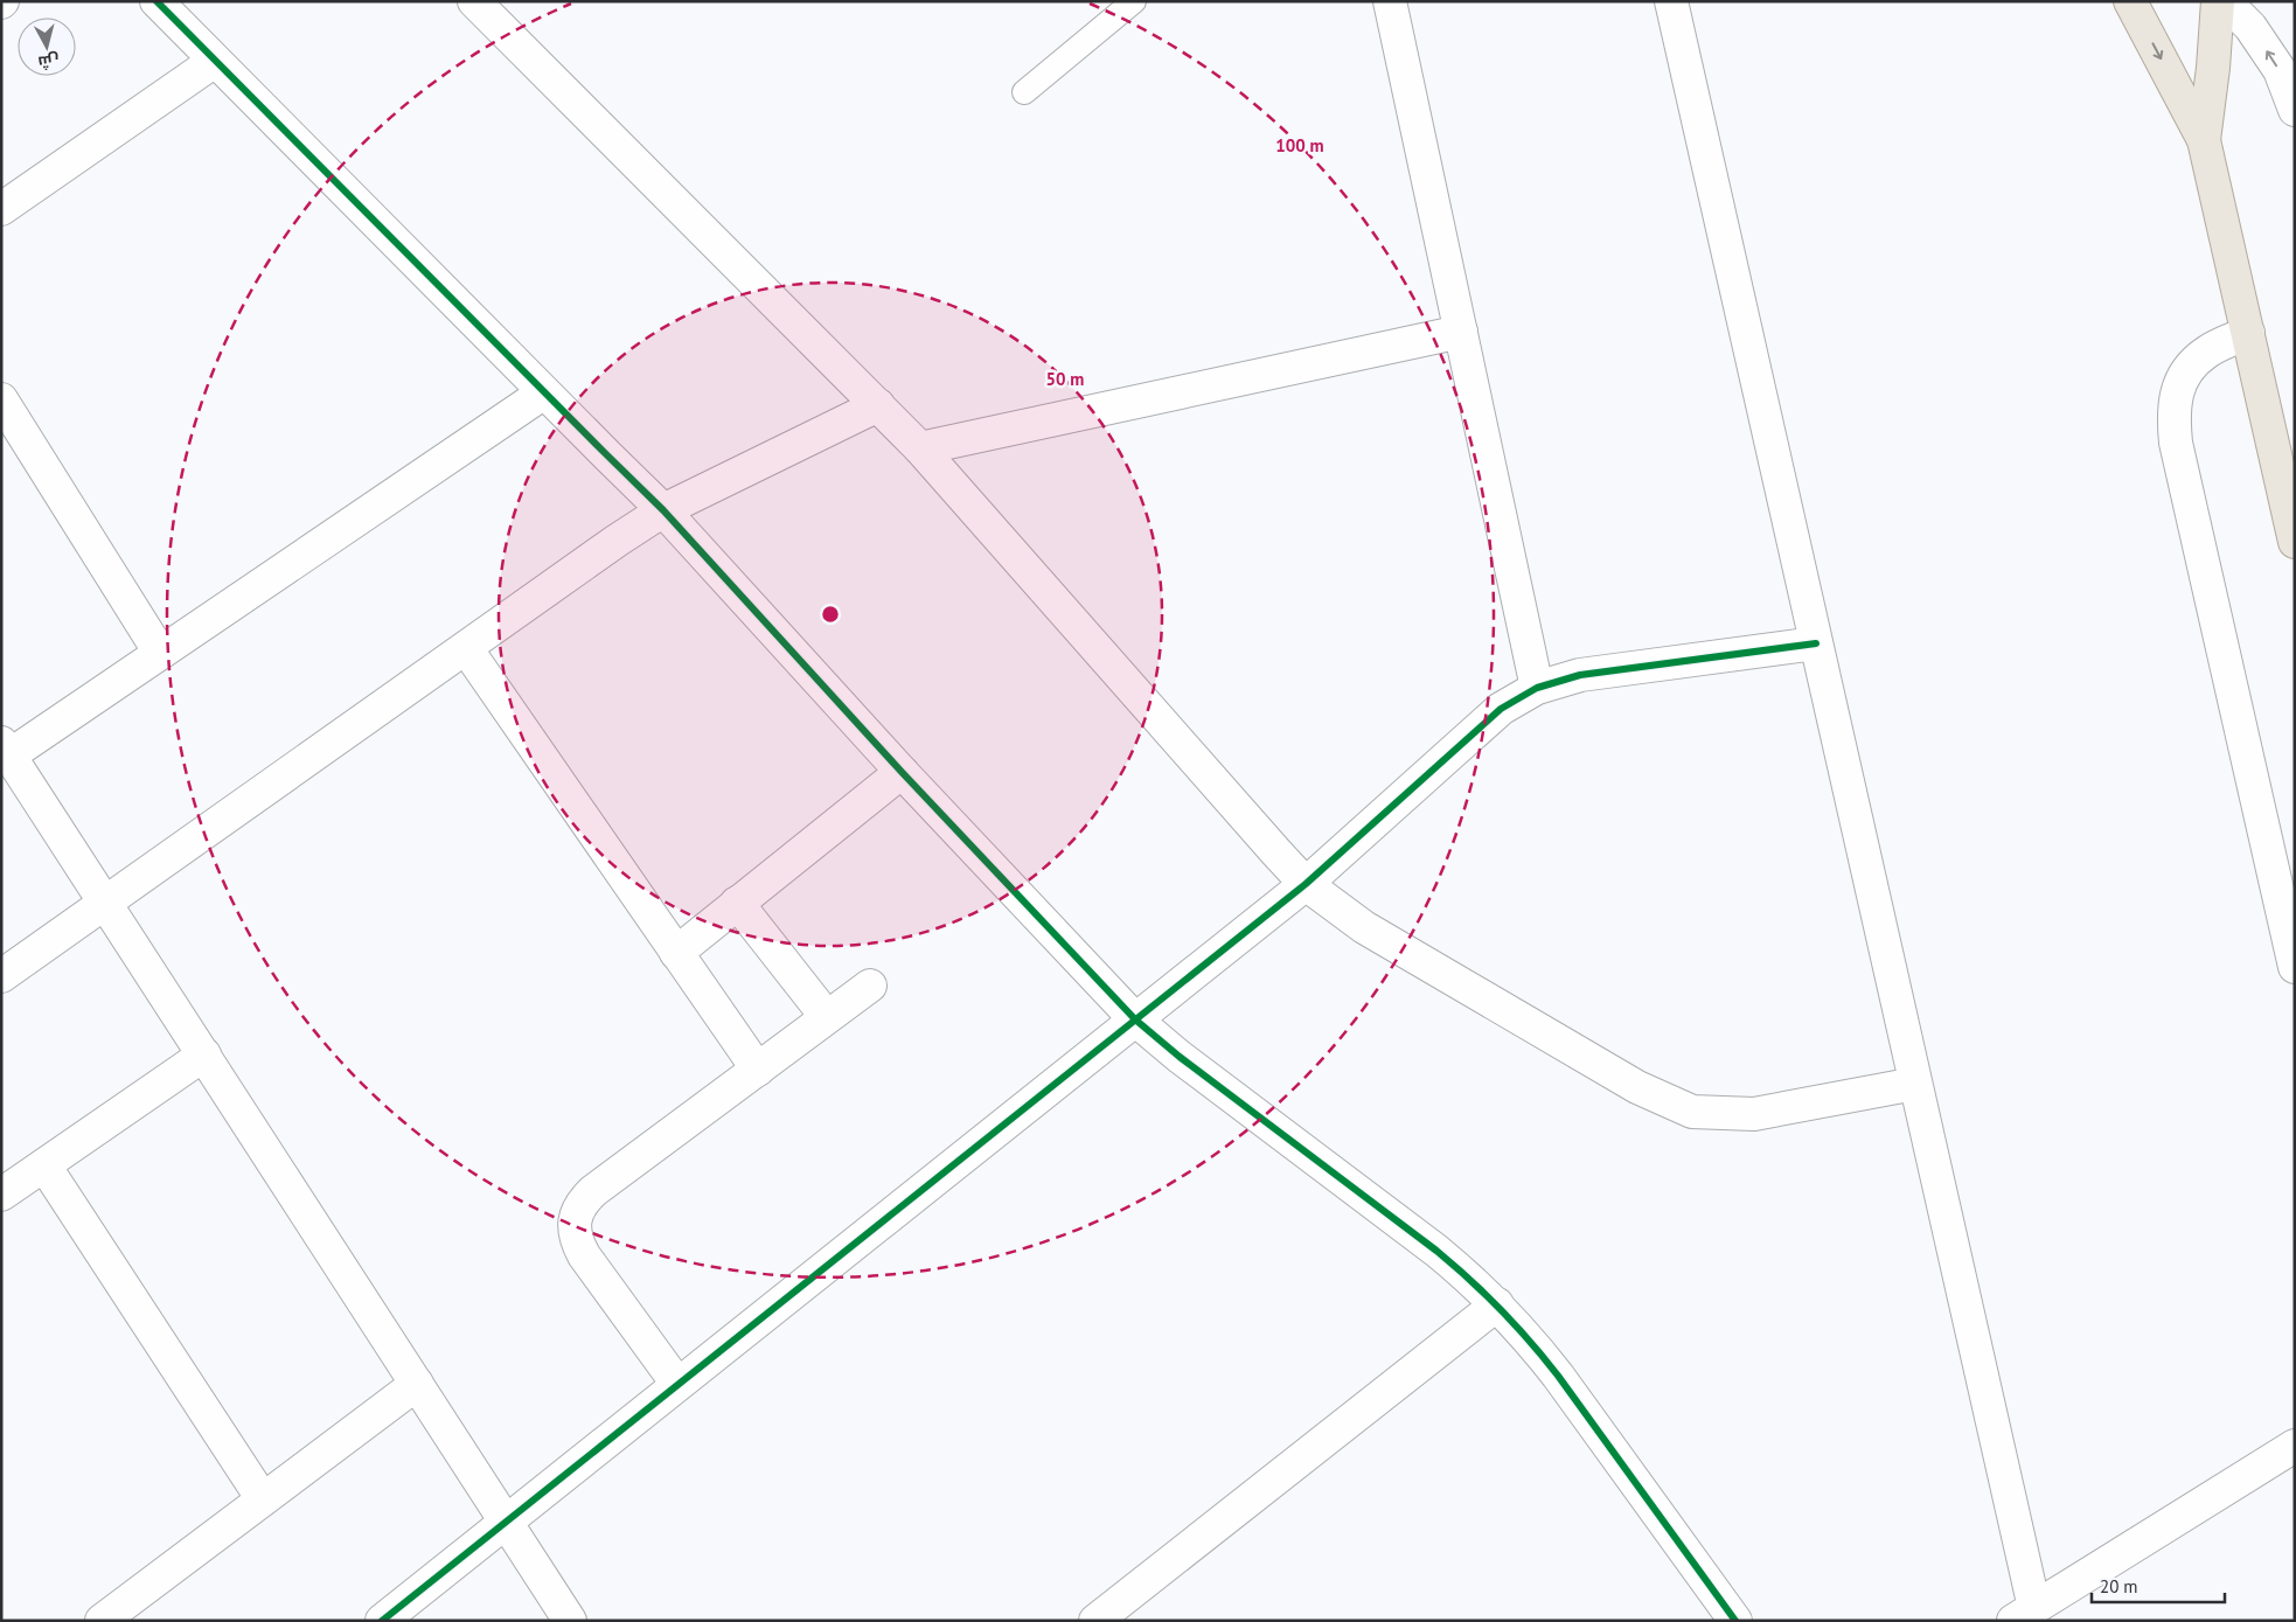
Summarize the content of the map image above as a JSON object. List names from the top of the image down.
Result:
{
  "scale_bar": "20 m",
  "north": "bottom",
  "rings": ["100 m", "50 m"]
}
